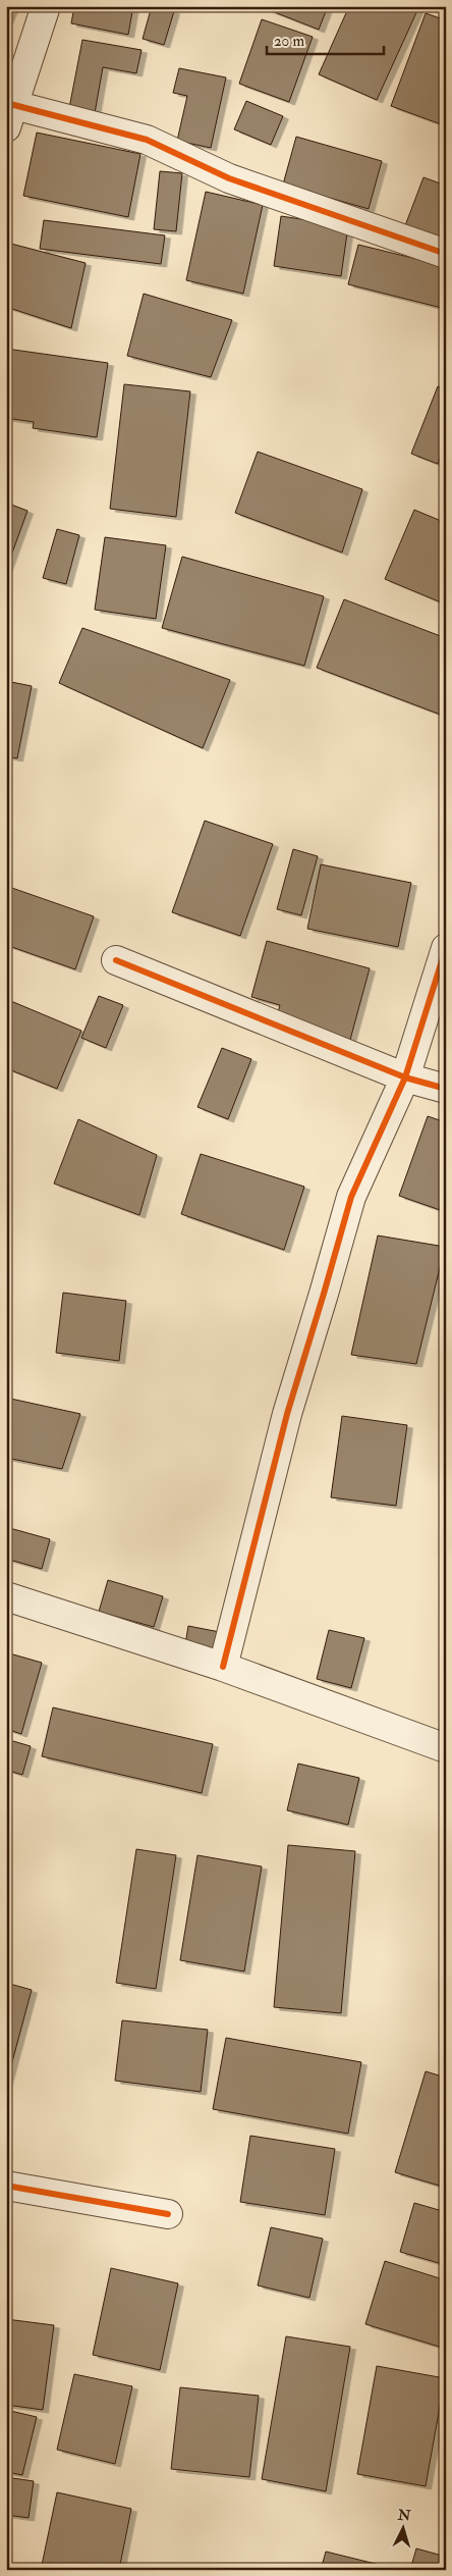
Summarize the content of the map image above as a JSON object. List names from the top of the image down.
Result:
{
  "scale_bar": "20 m",
  "north": "top"
}
